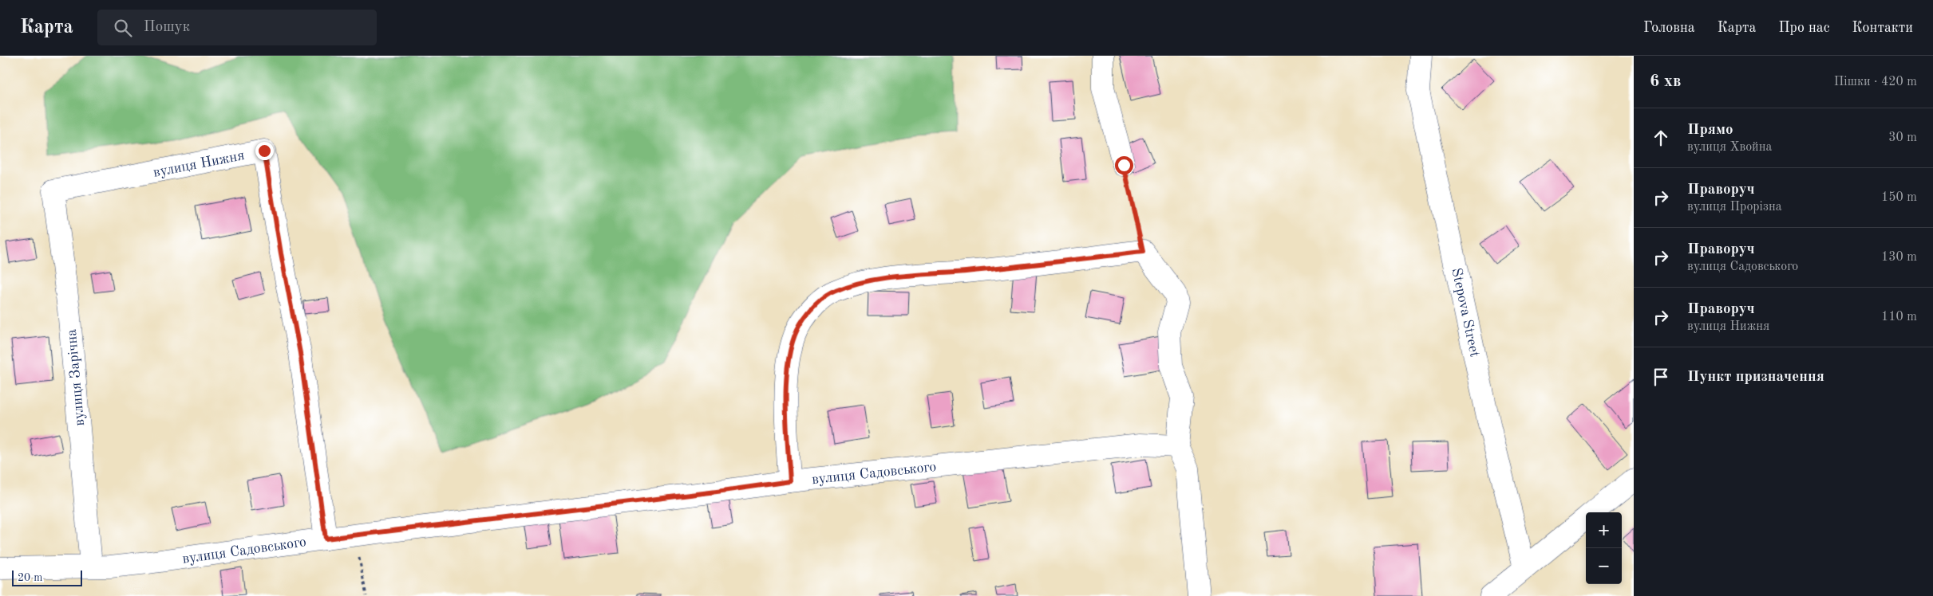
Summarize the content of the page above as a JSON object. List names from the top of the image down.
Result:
{
  "streets": {
    "street": [
      "вулиця Нижня",
      "Stepova Street",
      "вулиця Зарічна",
      "вулиця Садовського"
    ]
  },
  "crossings": [
    ["вулиця Нижня", "вулиця Зарічна"],
    ["вулиця Нижня", "вулиця Садовського"],
    ["вулиця Зарічна", "вулиця Садовського"]
  ],
  "scale_bar": "20 m",
  "page": {
    "header": "Карта",
    "search": "Пошук",
    "nav": [
      "Головна",
      "Карта",
      "Про нас",
      "Контакти"
    ],
    "heading": ["6 хв", "Пішки · 420 m"],
    "list": [
      ["Прямо", "вулиця Хвойна", "30 m"],
      ["Праворуч", "вулиця Прорізна", "150 m"],
      ["Праворуч", "вулиця Садовського", "130 m"],
      ["Праворуч", "вулиця Нижня", "110 m"],
      "Пункт призначення"
    ],
    "map_buttons": ["+", "−"],
    "scale": "20 m"
  }
}
